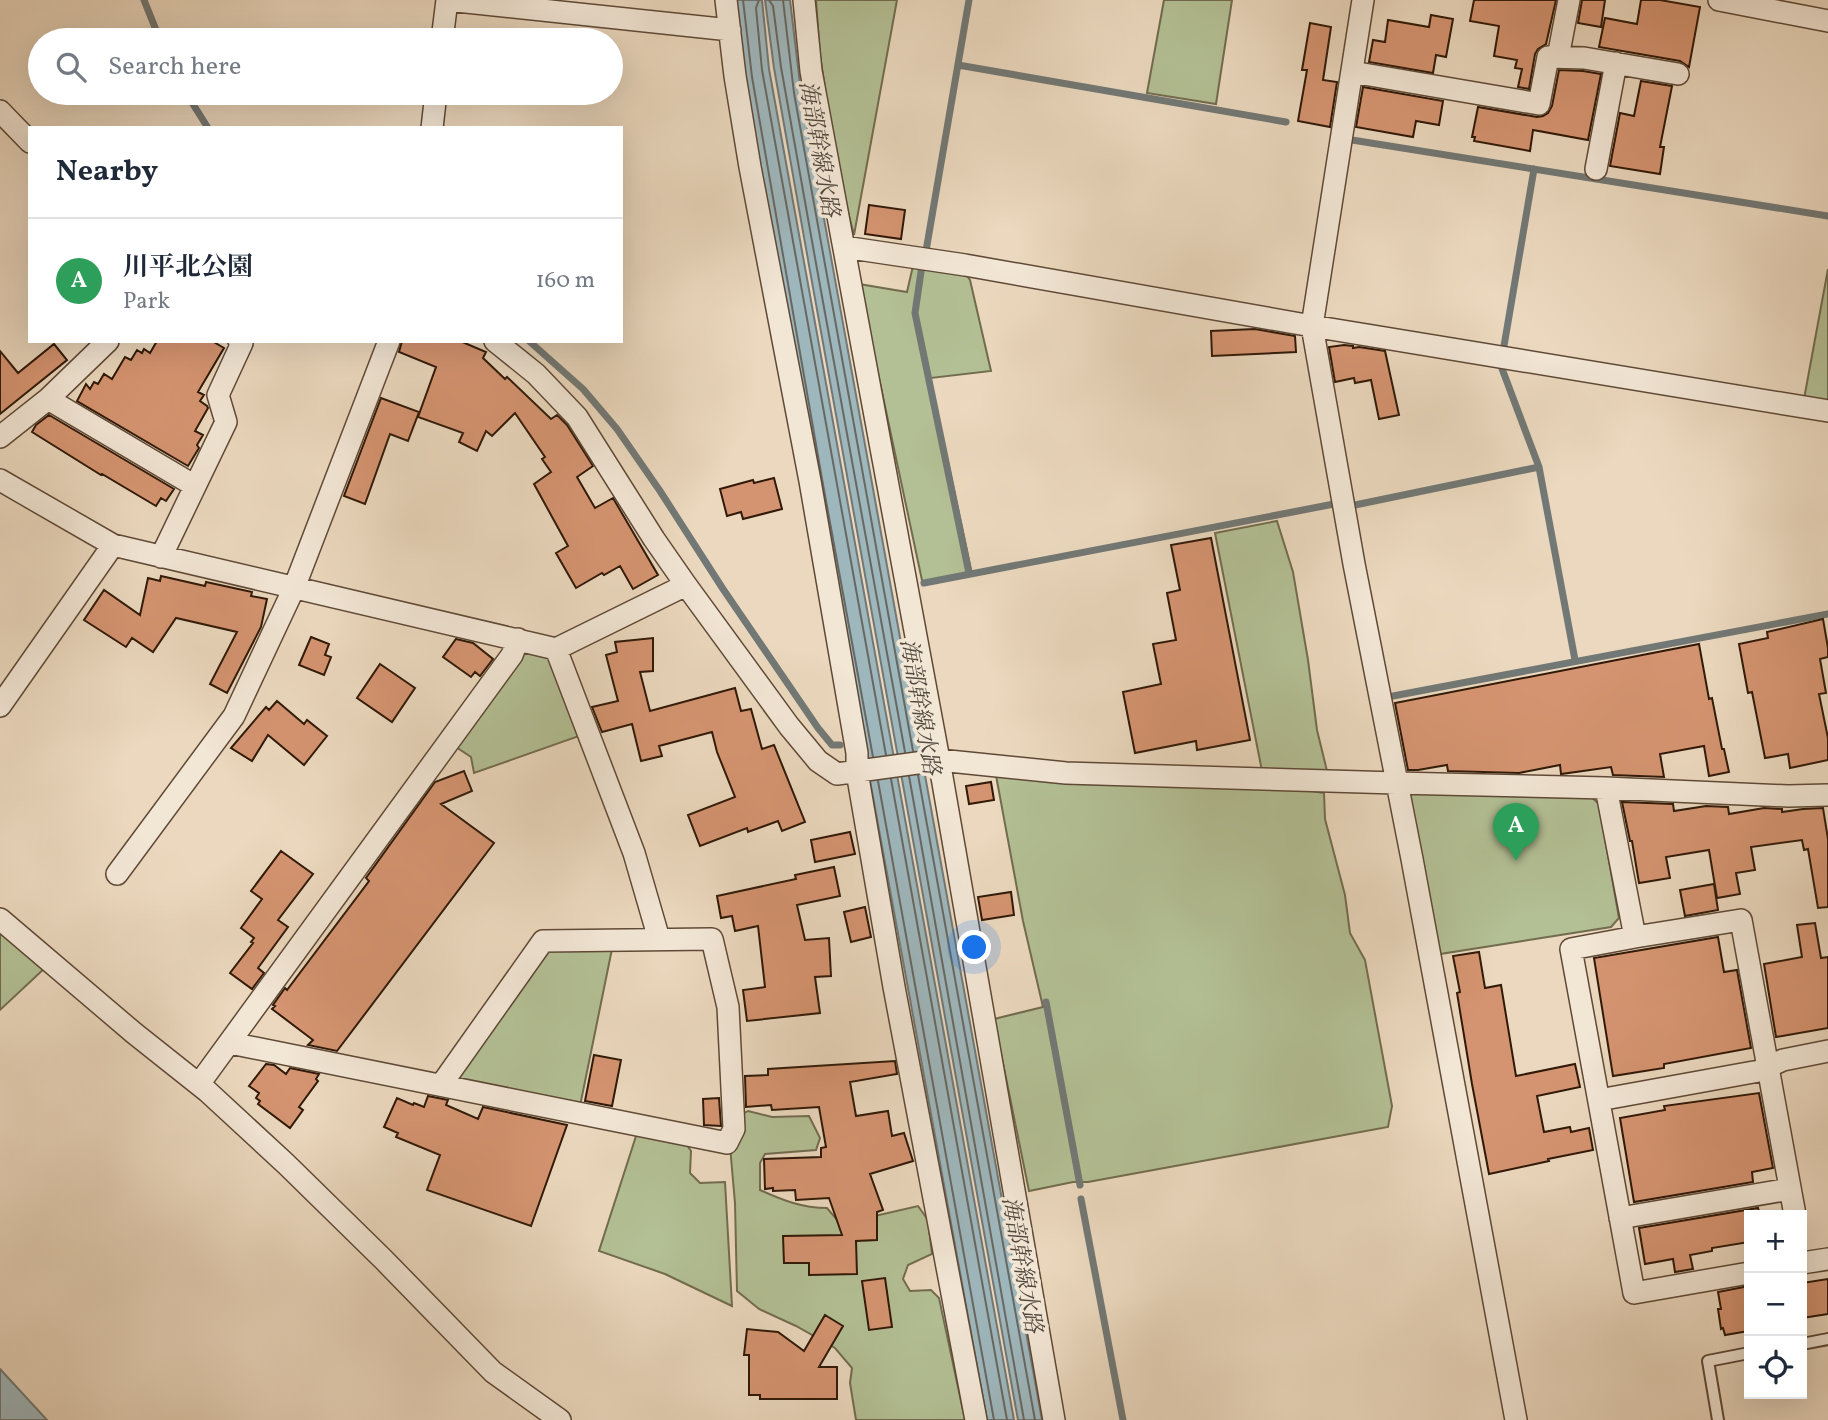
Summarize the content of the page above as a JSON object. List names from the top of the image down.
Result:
{
  "water": ["海部幹線水路"],
  "page": {
    "search": "Search here",
    "heading": "Nearby",
    "list": [
      {
        "mark": "A",
        "name": "川平北公園",
        "note": "Park",
        "value": "160 m"
      }
    ],
    "pins": "A",
    "map_buttons": ["+", "−"]
  }
}
